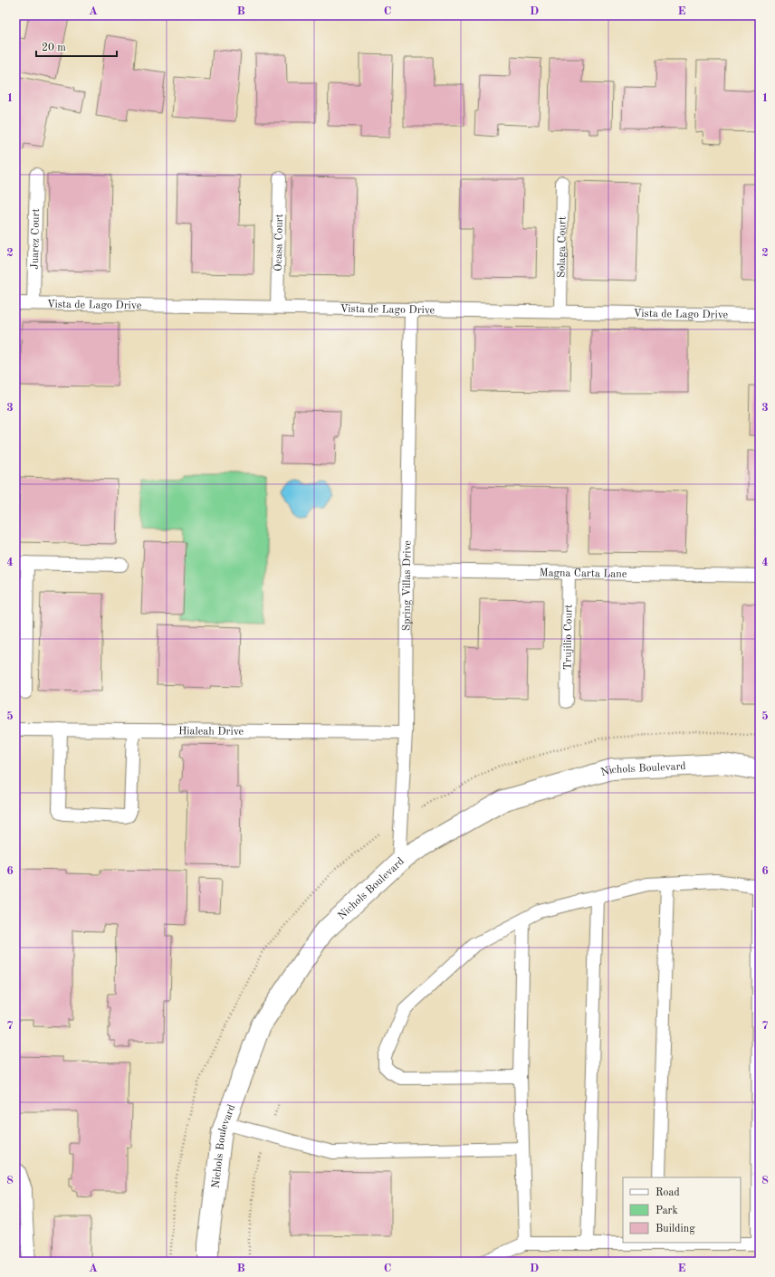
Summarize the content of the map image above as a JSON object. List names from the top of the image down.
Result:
{
  "streets": {
    "street": ["Nichols Boulevard"],
    "lane": [
      "Juarez Court",
      "Ocasa Court",
      "Solaga Court",
      "Vista de Lago Drive",
      "Magna Carta Lane",
      "Spring Villas Drive",
      "Trujilio Court",
      "Hialeah Drive"
    ]
  },
  "crossings": [
    ["Juarez Court", "Vista de Lago Drive"],
    ["Ocasa Court", "Vista de Lago Drive"],
    ["Solaga Court", "Vista de Lago Drive"],
    ["Vista de Lago Drive", "Spring Villas Drive"],
    ["Magna Carta Lane", "Spring Villas Drive"],
    ["Magna Carta Lane", "Trujilio Court"],
    ["Spring Villas Drive", "Hialeah Drive"],
    ["Spring Villas Drive", "Nichols Boulevard"]
  ],
  "legend": ["Road", "Park", "Building"],
  "scale_bar": "20 m",
  "grid": {
    "columns": [
      "A",
      "B",
      "C",
      "D",
      "E"
    ],
    "rows": [
      "1",
      "2",
      "3",
      "4",
      "5",
      "6",
      "7",
      "8"
    ]
  }
}
